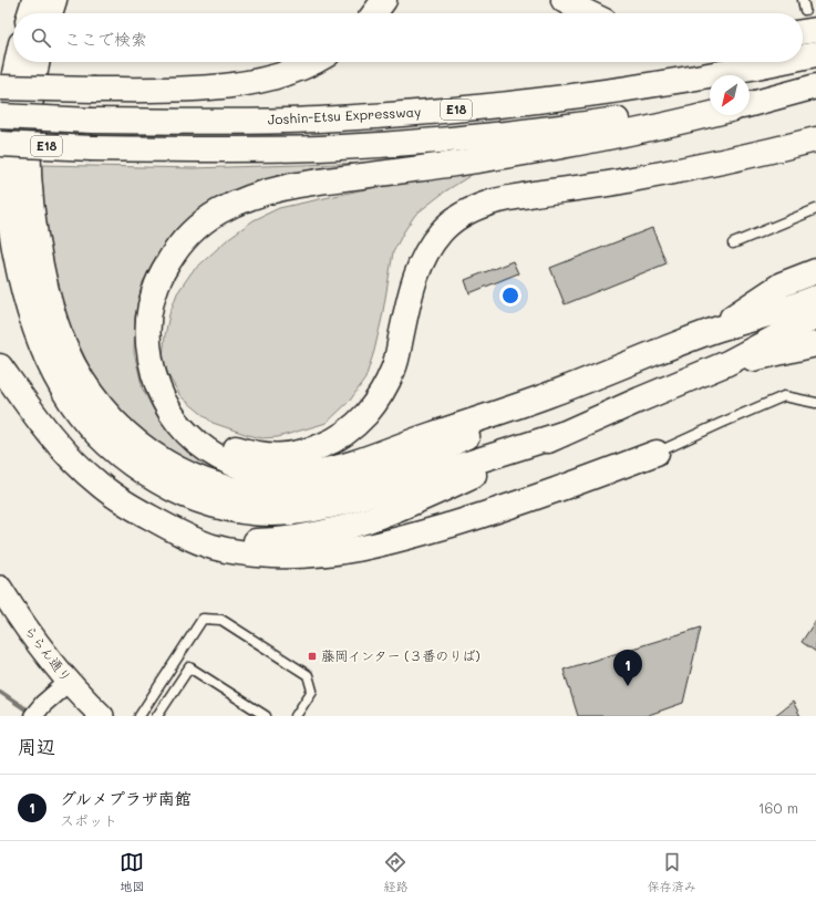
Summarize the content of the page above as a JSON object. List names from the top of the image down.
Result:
{
  "streets": {
    "highway": ["E18", "Joshin-Etsu Expressway"],
    "street": ["ららん通り"]
  },
  "places": {
    "transit": ["藤岡インター (３番のりば)"]
  },
  "north": "bottom left",
  "page": {
    "search": "ここで検索",
    "pins": "1",
    "heading": "周辺",
    "list": [
      {
        "mark": "1",
        "name": "グルメプラザ南館",
        "note": "スポット",
        "value": "160 m"
      }
    ],
    "nav": ["地図", "経路", "保存済み"]
  }
}
